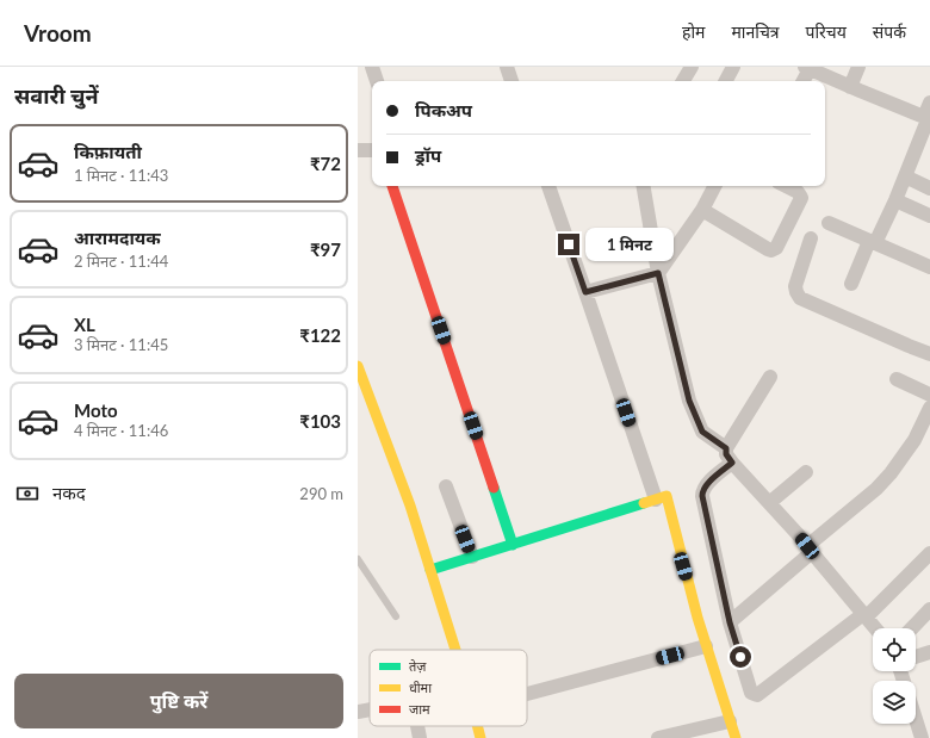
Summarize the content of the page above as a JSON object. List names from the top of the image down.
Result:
{
  "legend": ["तेज़", "धीमा", "जाम"],
  "page": {
    "header": "Vroom",
    "nav": [
      "होम",
      "मानचित्र",
      "परिचय",
      "संपर्क"
    ],
    "heading": "सवारी चुनें",
    "banner": ["पिकअप", "ड्रॉप"],
    "list": [
      {
        "name": "किफ़ायती",
        "note": "1 मिनट · 11:43",
        "value": "₹72"
      },
      {
        "name": "आरामदायक",
        "note": "2 मिनट · 11:44",
        "value": "₹97"
      },
      {
        "name": "XL",
        "note": "3 मिनट · 11:45",
        "value": "₹122"
      },
      {
        "name": "Moto",
        "note": "4 मिनट · 11:46",
        "value": "₹103"
      }
    ],
    "bubble": "1 मिनट",
    "pay": ["नकद", "290 m"],
    "buttons": "पुष्टि करें"
  }
}
